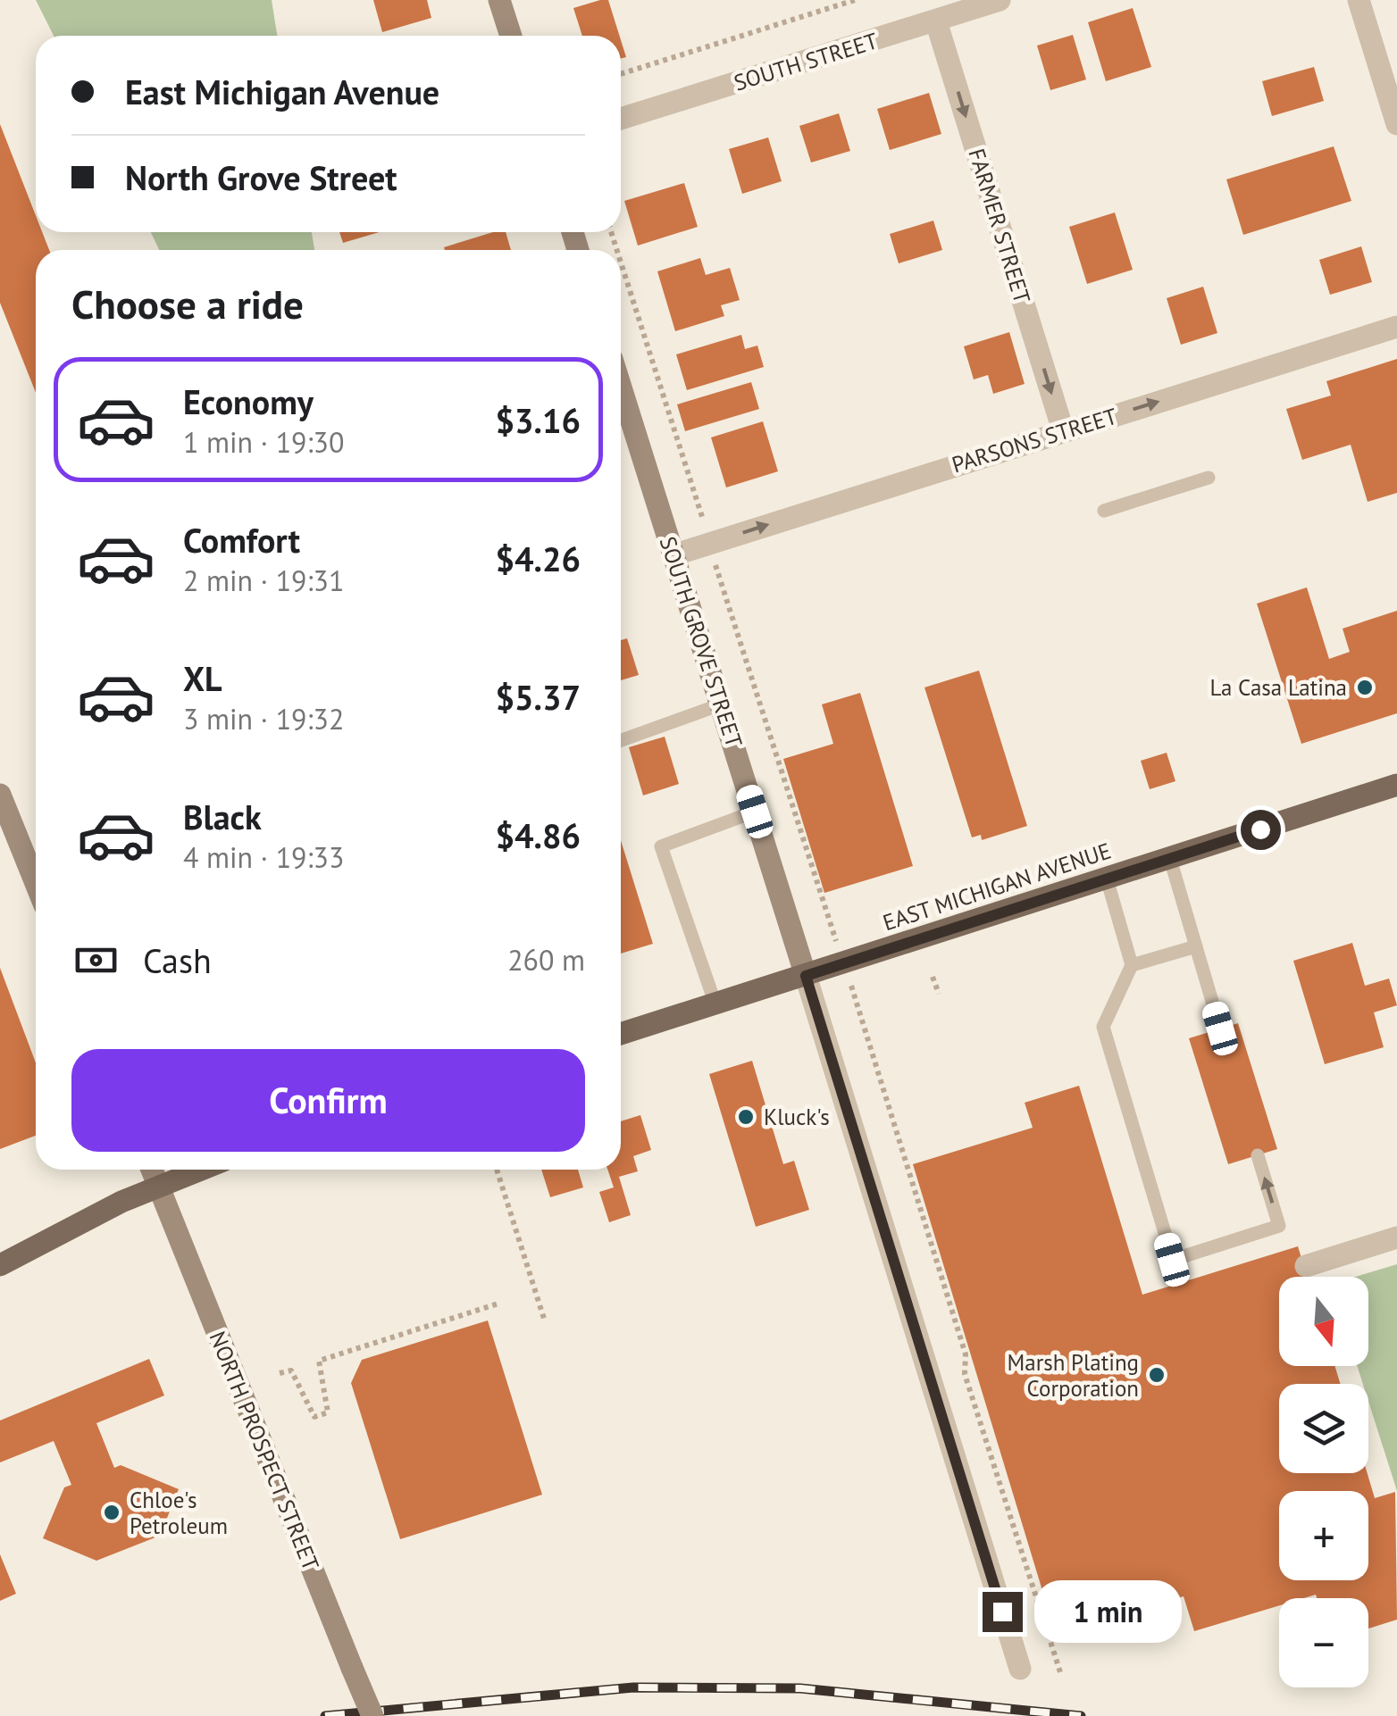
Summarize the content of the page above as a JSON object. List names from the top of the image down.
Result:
{
  "streets": {
    "main road": ["EAST MICHIGAN AVENUE"],
    "street": [
      "SOUTH STREET",
      "FARMER STREET",
      "PARSONS STREET",
      "SOUTH GROVE STREET",
      "NORTH PROSPECT STREET"
    ]
  },
  "crossings": [
    ["SOUTH STREET", "FARMER STREET"],
    ["FARMER STREET", "PARSONS STREET"],
    ["PARSONS STREET", "SOUTH GROVE STREET"],
    ["SOUTH GROVE STREET", "EAST MICHIGAN AVENUE"]
  ],
  "one_way": ["FARMER STREET", "PARSONS STREET"],
  "places": [
    "La Casa Latina",
    "Kluck's",
    "Marsh Plating Corporation",
    "Chloe's Petroleum"
  ],
  "north": "bottom",
  "page": {
    "banner": ["East Michigan Avenue", "North Grove Street"],
    "heading": "Choose a ride",
    "list": [
      {
        "name": "Economy",
        "note": "1 min · 19:30",
        "value": "$3.16"
      },
      {
        "name": "Comfort",
        "note": "2 min · 19:31",
        "value": "$4.26"
      },
      {
        "name": "XL",
        "note": "3 min · 19:32",
        "value": "$5.37"
      },
      {
        "name": "Black",
        "note": "4 min · 19:33",
        "value": "$4.86"
      }
    ],
    "pay": ["Cash", "260 m"],
    "buttons": "Confirm",
    "map_buttons": ["+", "−"],
    "bubble": "1 min"
  }
}
